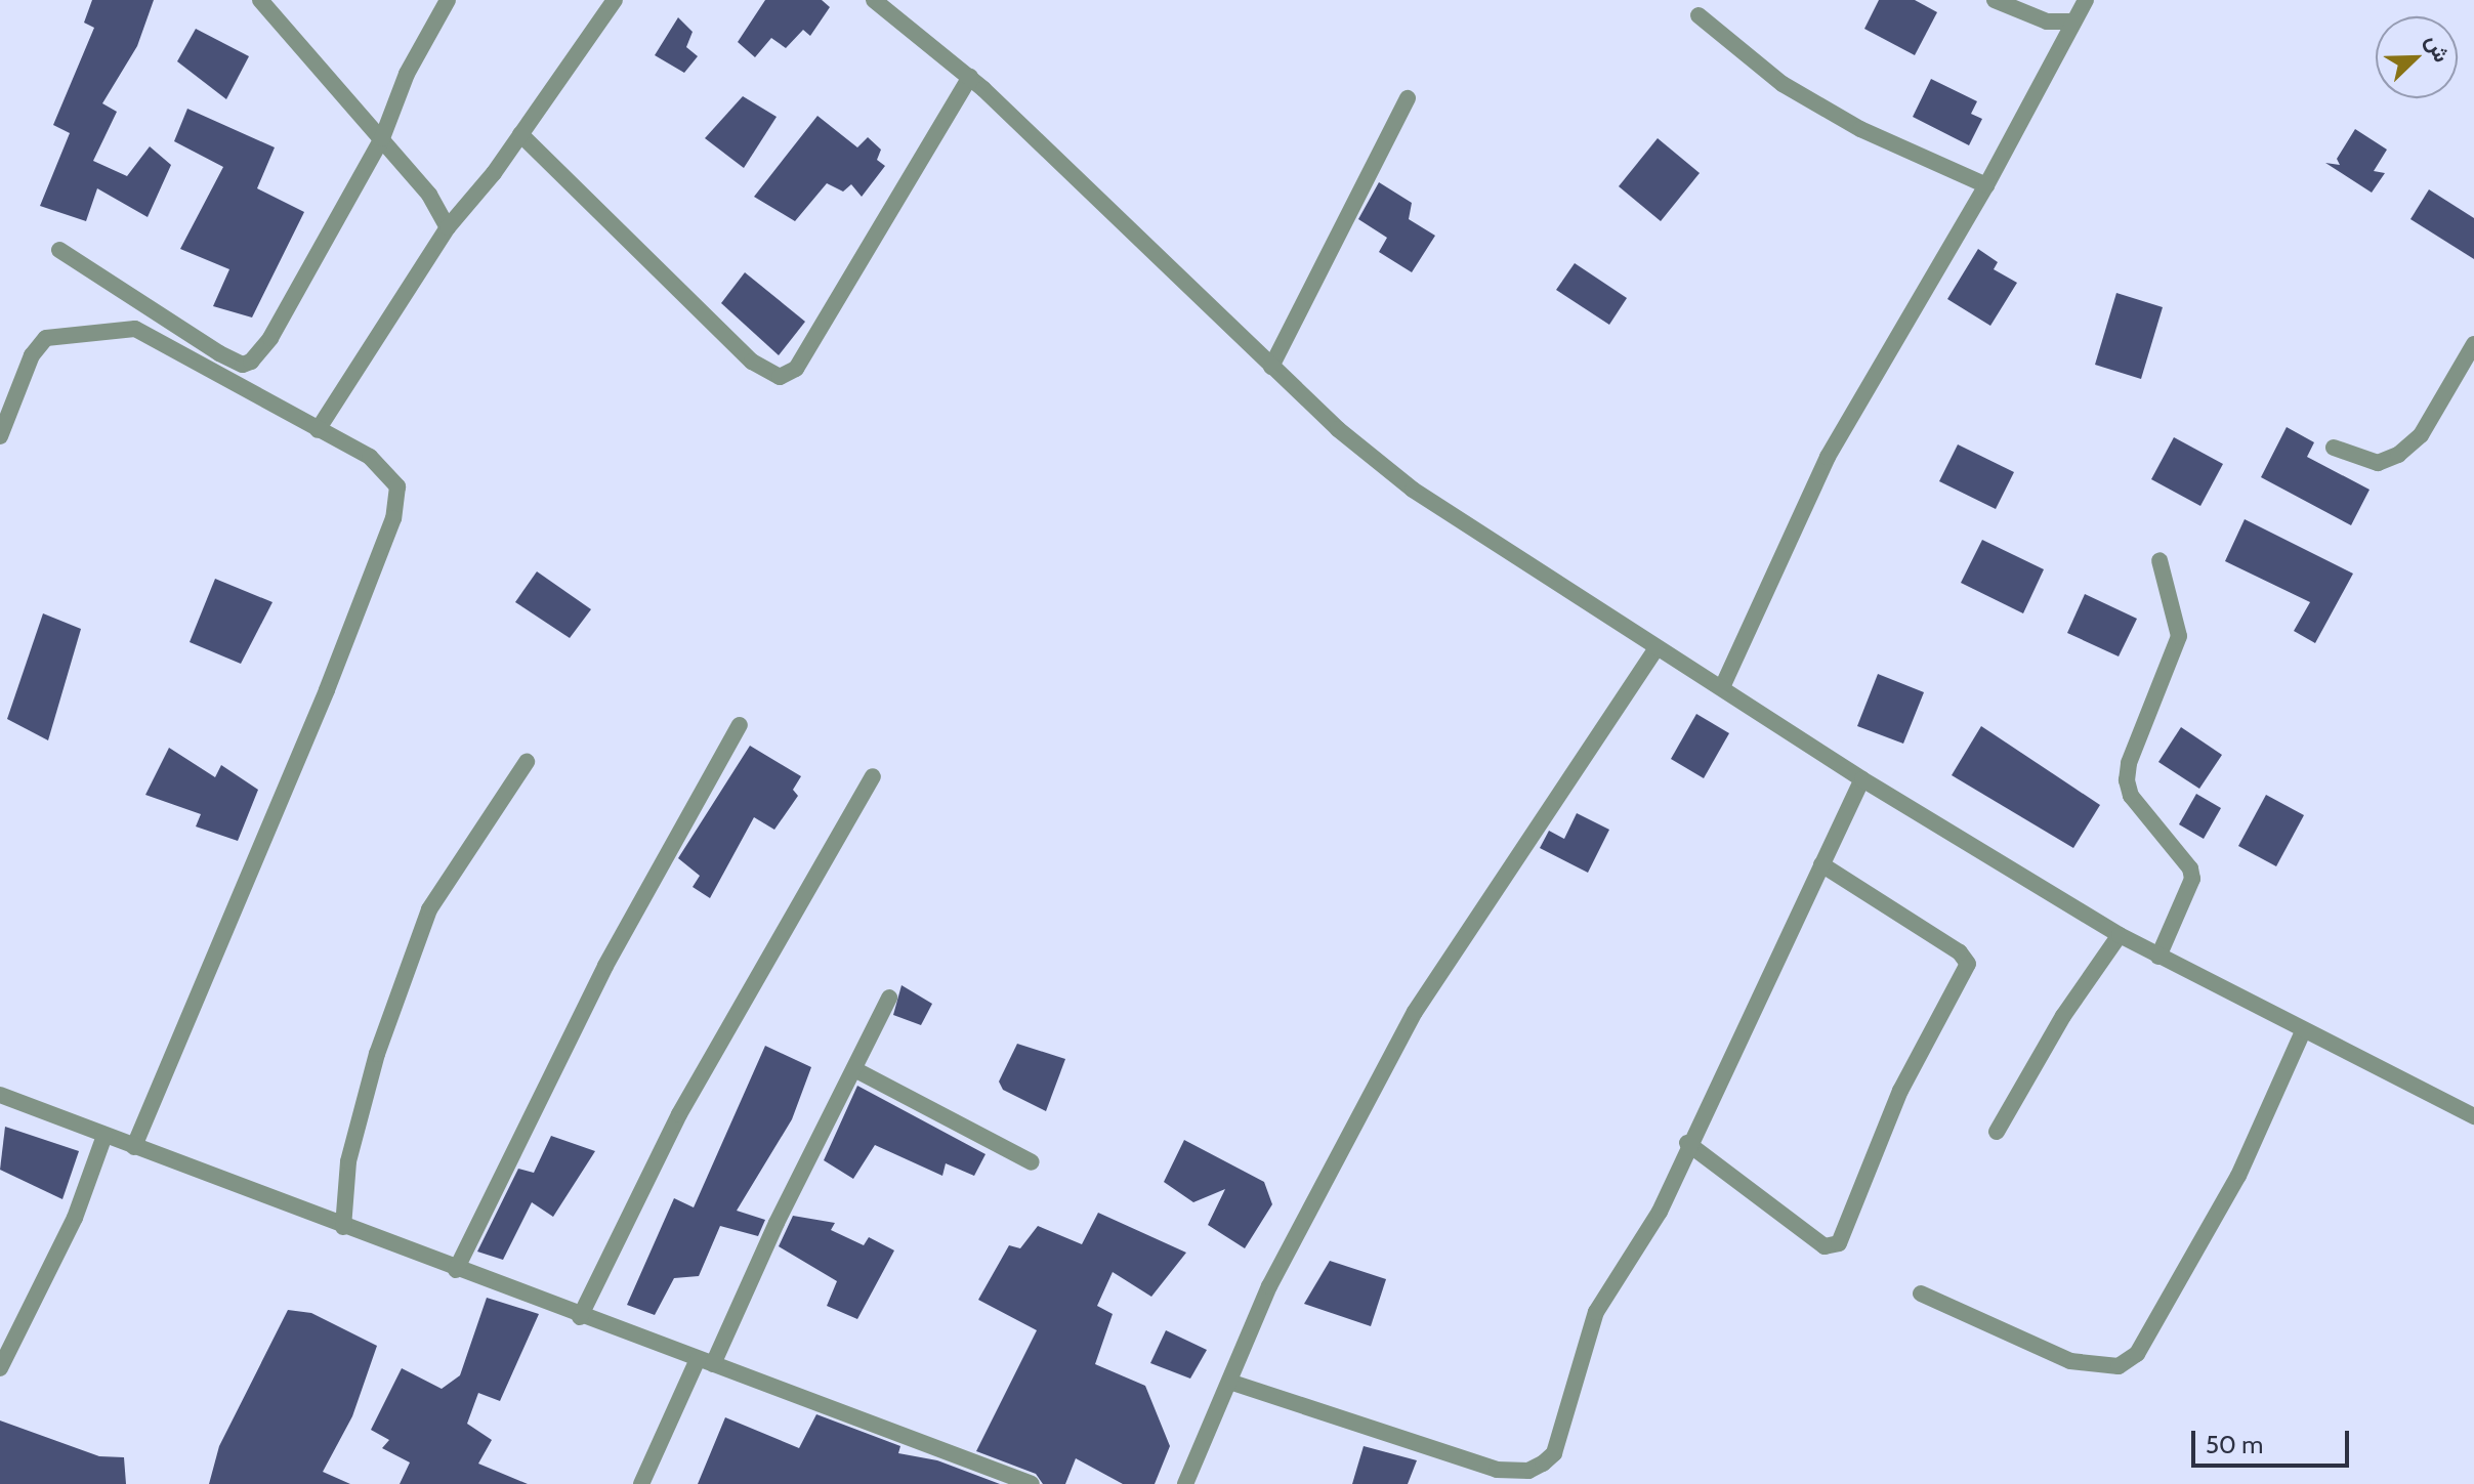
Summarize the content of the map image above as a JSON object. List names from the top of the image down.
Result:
{
  "scale_bar": "50 m",
  "north": "top right"
}
